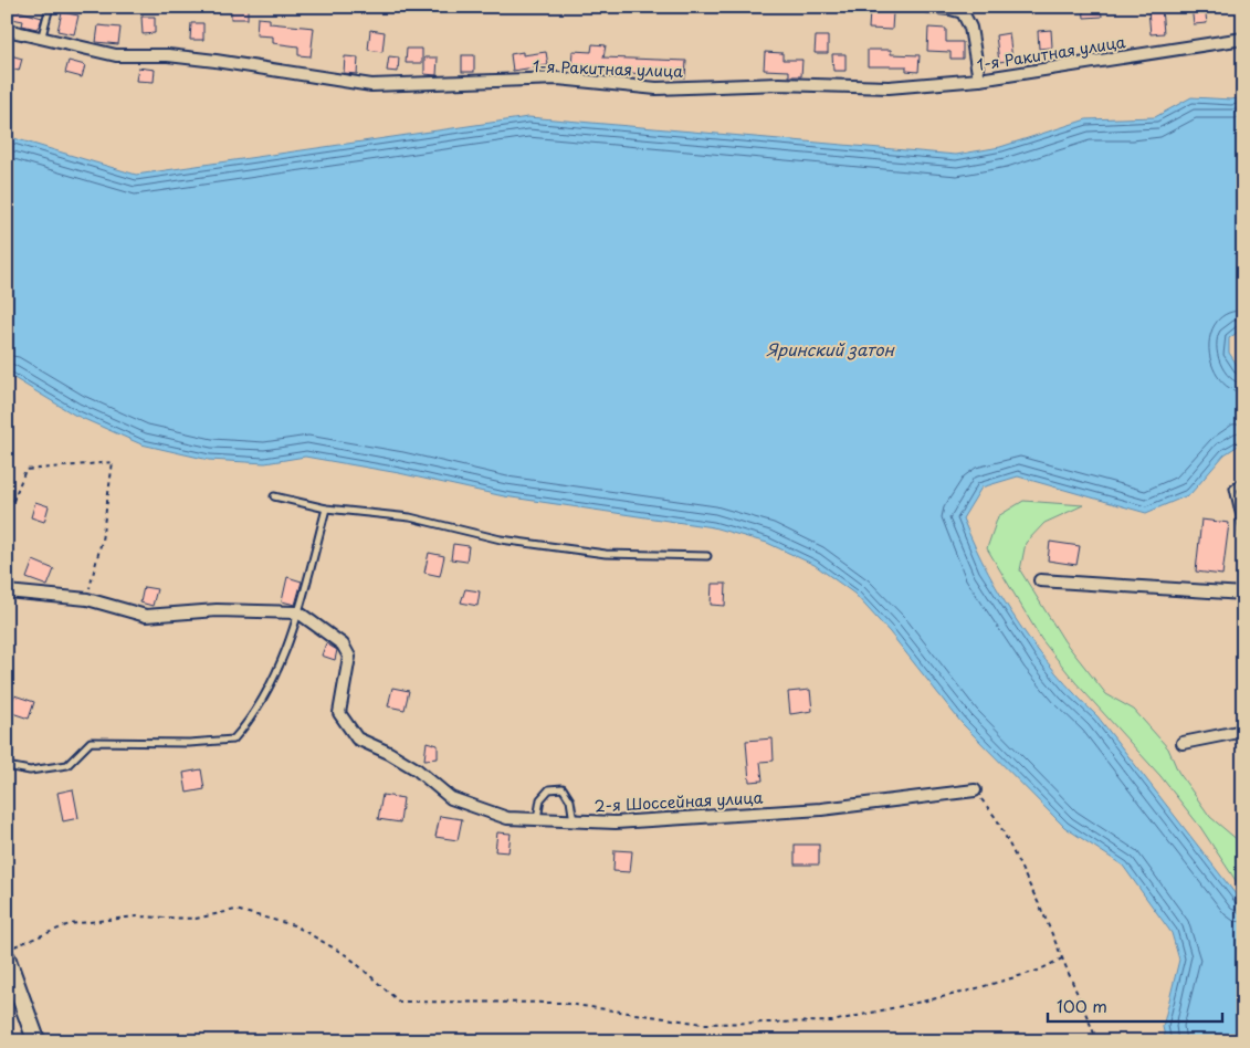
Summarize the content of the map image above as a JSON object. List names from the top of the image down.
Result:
{
  "streets": {
    "street": ["1-я Ракитная улица", "2-я Шоссейная улица"]
  },
  "water": ["Яринский затон"],
  "scale_bar": "100 m"
}
